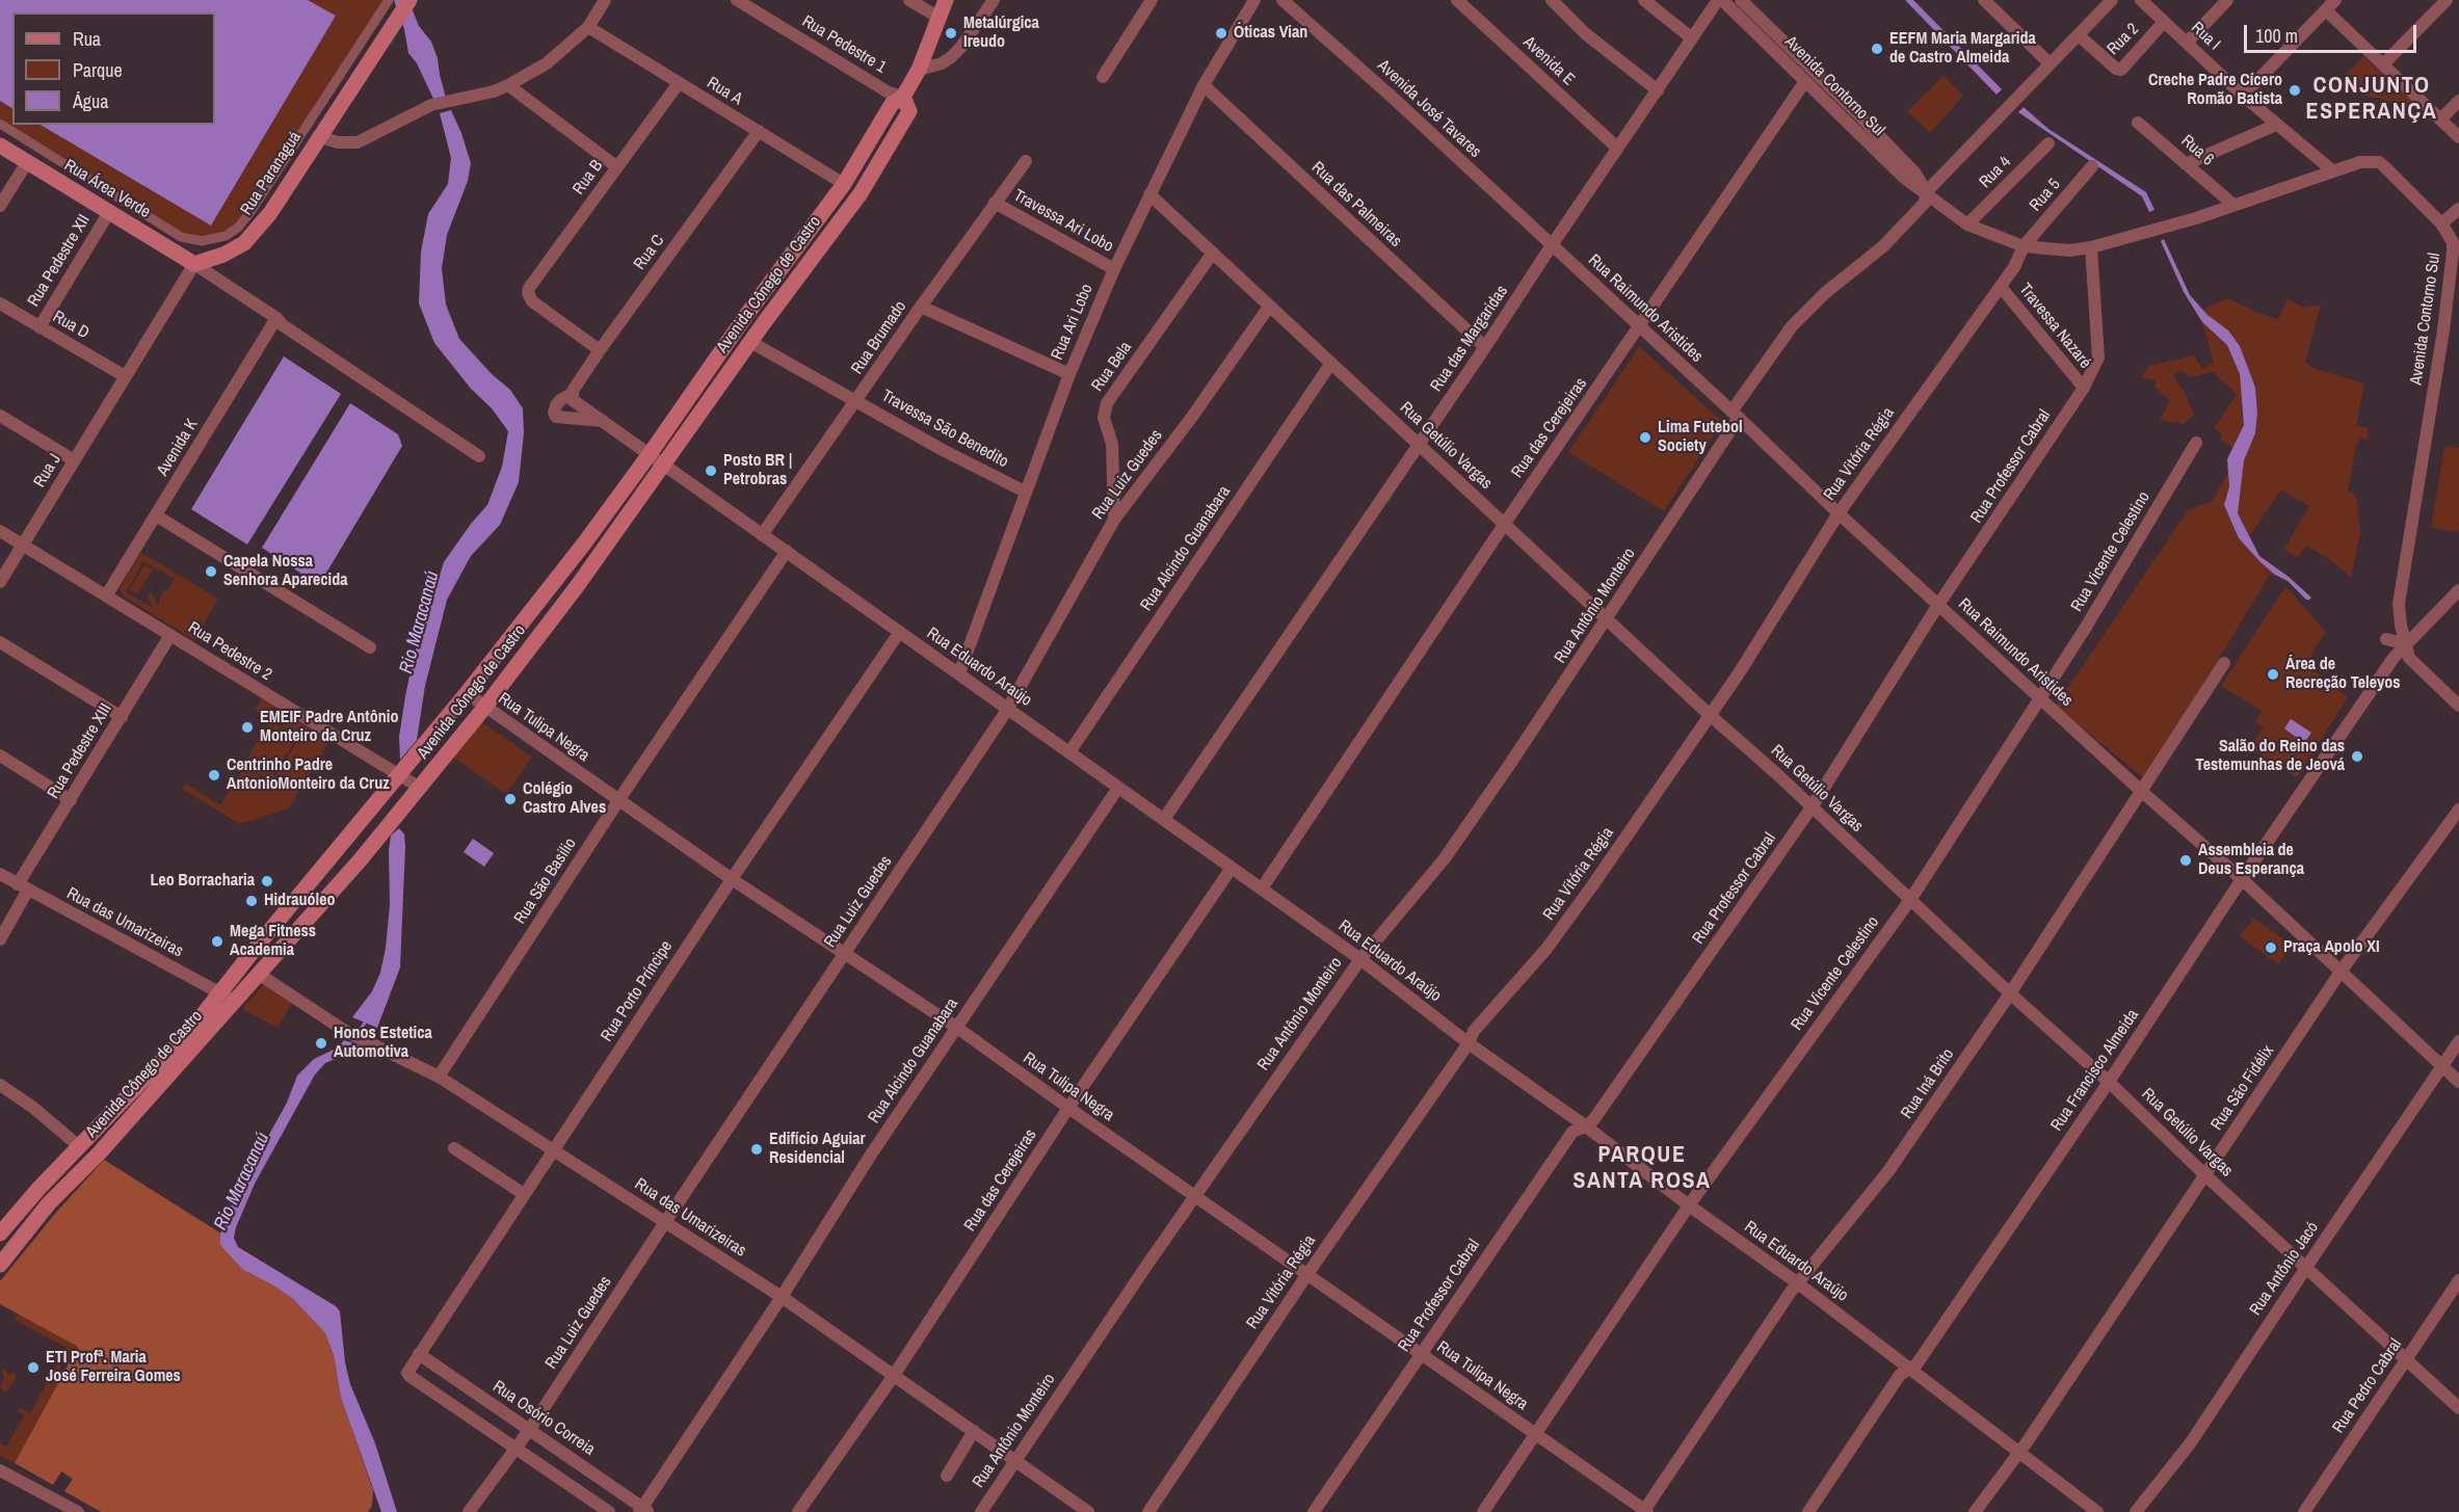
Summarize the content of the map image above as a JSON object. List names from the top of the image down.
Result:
{
  "streets": {
    "main road": ["Rua Paranaguá", "Rua Área Verde", "Avenida Cônego de Castro"],
    "street": [
      "Rua I",
      "Rua 2",
      "Rua Pedestre 1",
      "Avenida E",
      "Avenida Contorno Sul",
      "Rua A",
      "Avenida José Tavares",
      "Rua 6",
      "Rua 4",
      "Rua B",
      "Rua 5",
      "Rua das Palmeiras",
      "Travessa Ari Lobo",
      "Rua C",
      "Rua Pedestre XII",
      "Rua Raimundo Aristides",
      "Rua Ari Lobo",
      "Rua D",
      "Travessa Nazaré",
      "Rua Brumado",
      "Rua das Margaridas",
      "Rua Bela",
      "Rua das Cerejeiras",
      "Travessa São Benedito",
      "Rua Getúlio Vargas",
      "Avenida K",
      "Rua Vitória Régia",
      "Rua Professor Cabral",
      "Rua J",
      "Rua Luiz Guedes",
      "Rua Alcindo Guanabara",
      "Rua Vicente Celestino",
      "Rua Antônio Monteiro",
      "Rua Pedestre 2",
      "Rua Eduardo Araújo",
      "Rua Tulipa Negra",
      "Rua Pedestre XIII",
      "Rua São Basilio",
      "Rua das Umarizeiras",
      "Rua Porto Príncipe",
      "Rua Francisco Almeida",
      "Rua Iná Brito",
      "Rua São Fidélix",
      "Rua Antônio Jacó",
      "Rua Pedro Cabral",
      "Rua Osório Correia"
    ]
  },
  "crossings": [
    ["Rua I", "Rua 2"],
    ["Rua I", "Avenida Contorno Sul"],
    ["Rua 2", "Rua Antônio Monteiro"],
    ["Rua Pedestre 1", "Avenida Cônego de Castro"],
    ["Avenida E", "Rua das Margaridas"],
    ["Avenida Contorno Sul", "Rua 6"],
    ["Avenida Contorno Sul", "Rua 4"],
    ["Avenida Contorno Sul", "Rua 5"],
    ["Avenida Contorno Sul", "Rua das Margaridas"],
    ["Avenida Contorno Sul", "Rua das Cerejeiras"],
    ["Avenida Contorno Sul", "Rua Vitória Régia"],
    ["Avenida Contorno Sul", "Rua Professor Cabral"],
    ["Avenida Contorno Sul", "Rua Antônio Monteiro"],
    ["Avenida Contorno Sul", "Rua Francisco Almeida"],
    ["Rua A", "Rua Paranaguá"],
    ["Rua A", "Rua B"],
    ["Rua A", "Rua C"],
    ["Rua A", "Avenida Cônego de Castro"],
    ["Avenida José Tavares", "Rua Raimundo Aristides"],
    ["Avenida José Tavares", "Rua das Margaridas"],
    ["Rua Paranaguá", "Rua Área Verde"],
    ["Rua B", "Rua C"],
    ["Rua Área Verde", "Rua Pedestre XII"],
    ["Rua Área Verde", "Avenida K"],
    ["Rua 5", "Rua Vitória Régia"],
    ["Rua das Palmeiras", "Rua Ari Lobo"],
    ["Rua das Palmeiras", "Rua das Margaridas"],
    ["Travessa Ari Lobo", "Rua Ari Lobo"],
    ["Travessa Ari Lobo", "Rua Brumado"],
    ["Rua C", "Rua Eduardo Araújo"],
    ["Rua Pedestre XII", "Rua D"],
    ["Avenida Cônego de Castro", "Travessa São Benedito"],
    ["Avenida Cônego de Castro", "Rua Pedestre 2"],
    ["Avenida Cônego de Castro", "Rua Eduardo Araújo"],
    ["Avenida Cônego de Castro", "Rua Tulipa Negra"],
    ["Avenida Cônego de Castro", "Rua das Umarizeiras"],
    ["Rua Raimundo Aristides", "Rua das Margaridas"],
    ["Rua Raimundo Aristides", "Rua das Cerejeiras"],
    ["Rua Raimundo Aristides", "Rua Vitória Régia"],
    ["Rua Raimundo Aristides", "Rua Professor Cabral"],
    ["Rua Raimundo Aristides", "Rua Vicente Celestino"],
    ["Rua Raimundo Aristides", "Rua Antônio Monteiro"],
    ["Rua Raimundo Aristides", "Rua Francisco Almeida"],
    ["Rua Raimundo Aristides", "Rua Iná Brito"],
    ["Rua Raimundo Aristides", "Rua São Fidélix"],
    ["Rua Raimundo Aristides", "Rua Antônio Jacó"],
    ["Rua Ari Lobo", "Travessa São Benedito"],
    ["Rua Ari Lobo", "Rua Getúlio Vargas"],
    ["Rua Ari Lobo", "Rua Eduardo Araújo"],
    ["Rua D", "Rua J"],
    ["Travessa Nazaré", "Rua Vitória Régia"],
    ["Travessa Nazaré", "Rua Professor Cabral"],
    ["Rua Brumado", "Travessa São Benedito"],
    ["Rua Brumado", "Rua Eduardo Araújo"],
    ["Rua das Margaridas", "Rua Getúlio Vargas"],
    ["Rua das Margaridas", "Rua Eduardo Araújo"],
    ["Rua Bela", "Rua Getúlio Vargas"],
    ["Rua Bela", "Rua Luiz Guedes"],
    ["Rua das Cerejeiras", "Rua Getúlio Vargas"],
    ["Rua das Cerejeiras", "Rua Eduardo Araújo"],
    ["Rua das Cerejeiras", "Rua Tulipa Negra"],
    ["Rua das Cerejeiras", "Rua das Umarizeiras"],
    ["Rua Getúlio Vargas", "Rua Vitória Régia"],
    ["Rua Getúlio Vargas", "Rua Professor Cabral"],
    ["Rua Getúlio Vargas", "Rua Luiz Guedes"],
    ["Rua Getúlio Vargas", "Rua Alcindo Guanabara"],
    ["Rua Getúlio Vargas", "Rua Vicente Celestino"],
    ["Rua Getúlio Vargas", "Rua Antônio Monteiro"],
    ["Rua Getúlio Vargas", "Rua Francisco Almeida"],
    ["Rua Getúlio Vargas", "Rua Iná Brito"],
    ["Rua Getúlio Vargas", "Rua São Fidélix"],
    ["Rua Getúlio Vargas", "Rua Antônio Jacó"],
    ["Rua Getúlio Vargas", "Rua Pedro Cabral"],
    ["Avenida K", "Rua Pedestre 2"],
    ["Rua Vitória Régia", "Rua Eduardo Araújo"],
    ["Rua Vitória Régia", "Rua Tulipa Negra"],
    ["Rua Professor Cabral", "Rua Eduardo Araújo"],
    ["Rua Professor Cabral", "Rua Tulipa Negra"],
    ["Rua J", "Rua Pedestre 2"],
    ["Rua Luiz Guedes", "Rua Eduardo Araújo"],
    ["Rua Luiz Guedes", "Rua Tulipa Negra"],
    ["Rua Luiz Guedes", "Rua das Umarizeiras"],
    ["Rua Luiz Guedes", "Rua Porto Príncipe"],
    ["Rua Luiz Guedes", "Rua Osório Correia"],
    ["Rua Alcindo Guanabara", "Rua Eduardo Araújo"],
    ["Rua Alcindo Guanabara", "Rua Tulipa Negra"],
    ["Rua Alcindo Guanabara", "Rua das Umarizeiras"],
    ["Rua Alcindo Guanabara", "Rua Osório Correia"],
    ["Rua Vicente Celestino", "Rua Eduardo Araújo"],
    ["Rua Vicente Celestino", "Rua Tulipa Negra"],
    ["Rua Antônio Monteiro", "Rua Eduardo Araújo"],
    ["Rua Antônio Monteiro", "Rua Tulipa Negra"],
    ["Rua Antônio Monteiro", "Rua das Umarizeiras"],
    ["Rua Pedestre 2", "Rua Pedestre XIII"],
    ["Rua Eduardo Araújo", "Rua São Basilio"],
    ["Rua Eduardo Araújo", "Rua Porto Príncipe"],
    ["Rua Eduardo Araújo", "Rua Francisco Almeida"],
    ["Rua Eduardo Araújo", "Rua Iná Brito"],
    ["Rua Eduardo Araújo", "Rua São Fidélix"],
    ["Rua Tulipa Negra", "Rua São Basilio"],
    ["Rua Tulipa Negra", "Rua Porto Príncipe"],
    ["Rua Tulipa Negra", "Rua Iná Brito"],
    ["Rua Pedestre XIII", "Rua das Umarizeiras"],
    ["Rua São Basilio", "Rua das Umarizeiras"],
    ["Rua das Umarizeiras", "Rua Porto Príncipe"],
    ["Rua Porto Príncipe", "Rua Osório Correia"]
  ],
  "districts": ["CONJUNTO ESPERANÇA", "PARQUE SANTA ROSA"],
  "water": ["Rio Maracanaú"],
  "places": [
    "Metalúrgica Ireudo",
    "Óticas Vian",
    "EEFM Maria Margarida de Castro Almeida",
    "Creche Padre Cícero Romão Batista",
    "Lima Futebol Society",
    "Posto BR | Petrobras",
    "Capela Nossa Senhora Aparecida",
    "Área de Recreção Teleyos",
    "EMEIF Padre Antônio Monteiro da Cruz",
    "Salão do Reino das Testemunhas de Jeová",
    "Centrinho Padre AntonioMonteiro da Cruz",
    "Colégio Castro Alves",
    "Assembleia de Deus Esperança",
    "Leo Borracharia",
    "Hidrauóleo",
    "Mega Fitness Academia",
    "Praça Apolo XI",
    "Honos Estetica Automotiva",
    "Edifício Aguiar Residencial",
    "ETI Profª. Maria José Ferreira Gomes"
  ],
  "legend": ["Rua", "Parque", "Água"],
  "scale_bar": "100 m"
}
